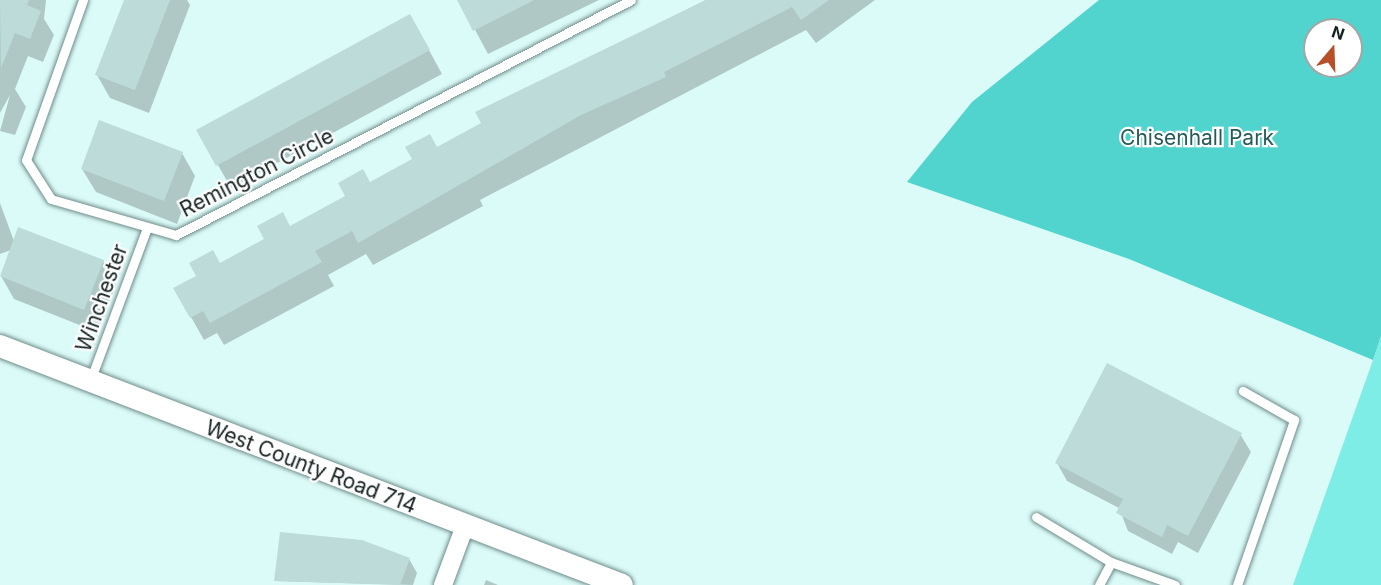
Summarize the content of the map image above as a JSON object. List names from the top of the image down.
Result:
{
  "streets": {
    "street": ["West County Road 714"],
    "lane": ["Remington Circle", "Winchester"]
  },
  "crossings": [
    ["Remington Circle", "Winchester"],
    ["Winchester", "West County Road 714"]
  ],
  "parks": ["Chisenhall Park"],
  "north": "top"
}
